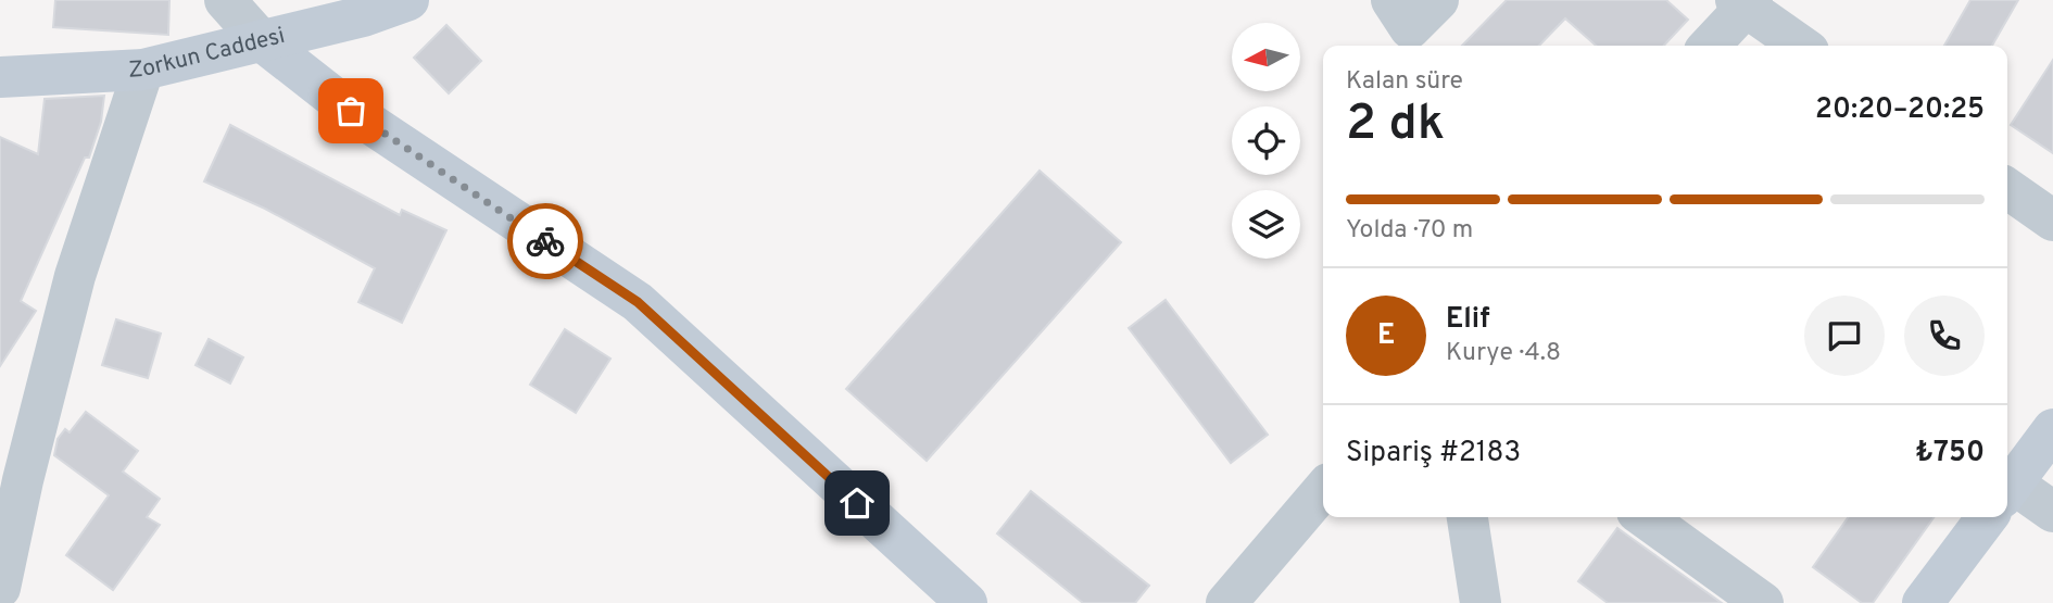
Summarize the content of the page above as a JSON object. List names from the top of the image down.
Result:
{
  "streets": {
    "street": ["Zorkun Caddesi"]
  },
  "north": "left",
  "page": {
    "heading": ["2 dk", "Kalan süre", "20:20–20:25"],
    "panel": [
      "Elif",
      "Kurye · 4.8",
      "Sipariş #2183",
      "₺750"
    ],
    "bar": "Yolda · 70 m",
    "round": "E"
  }
}
